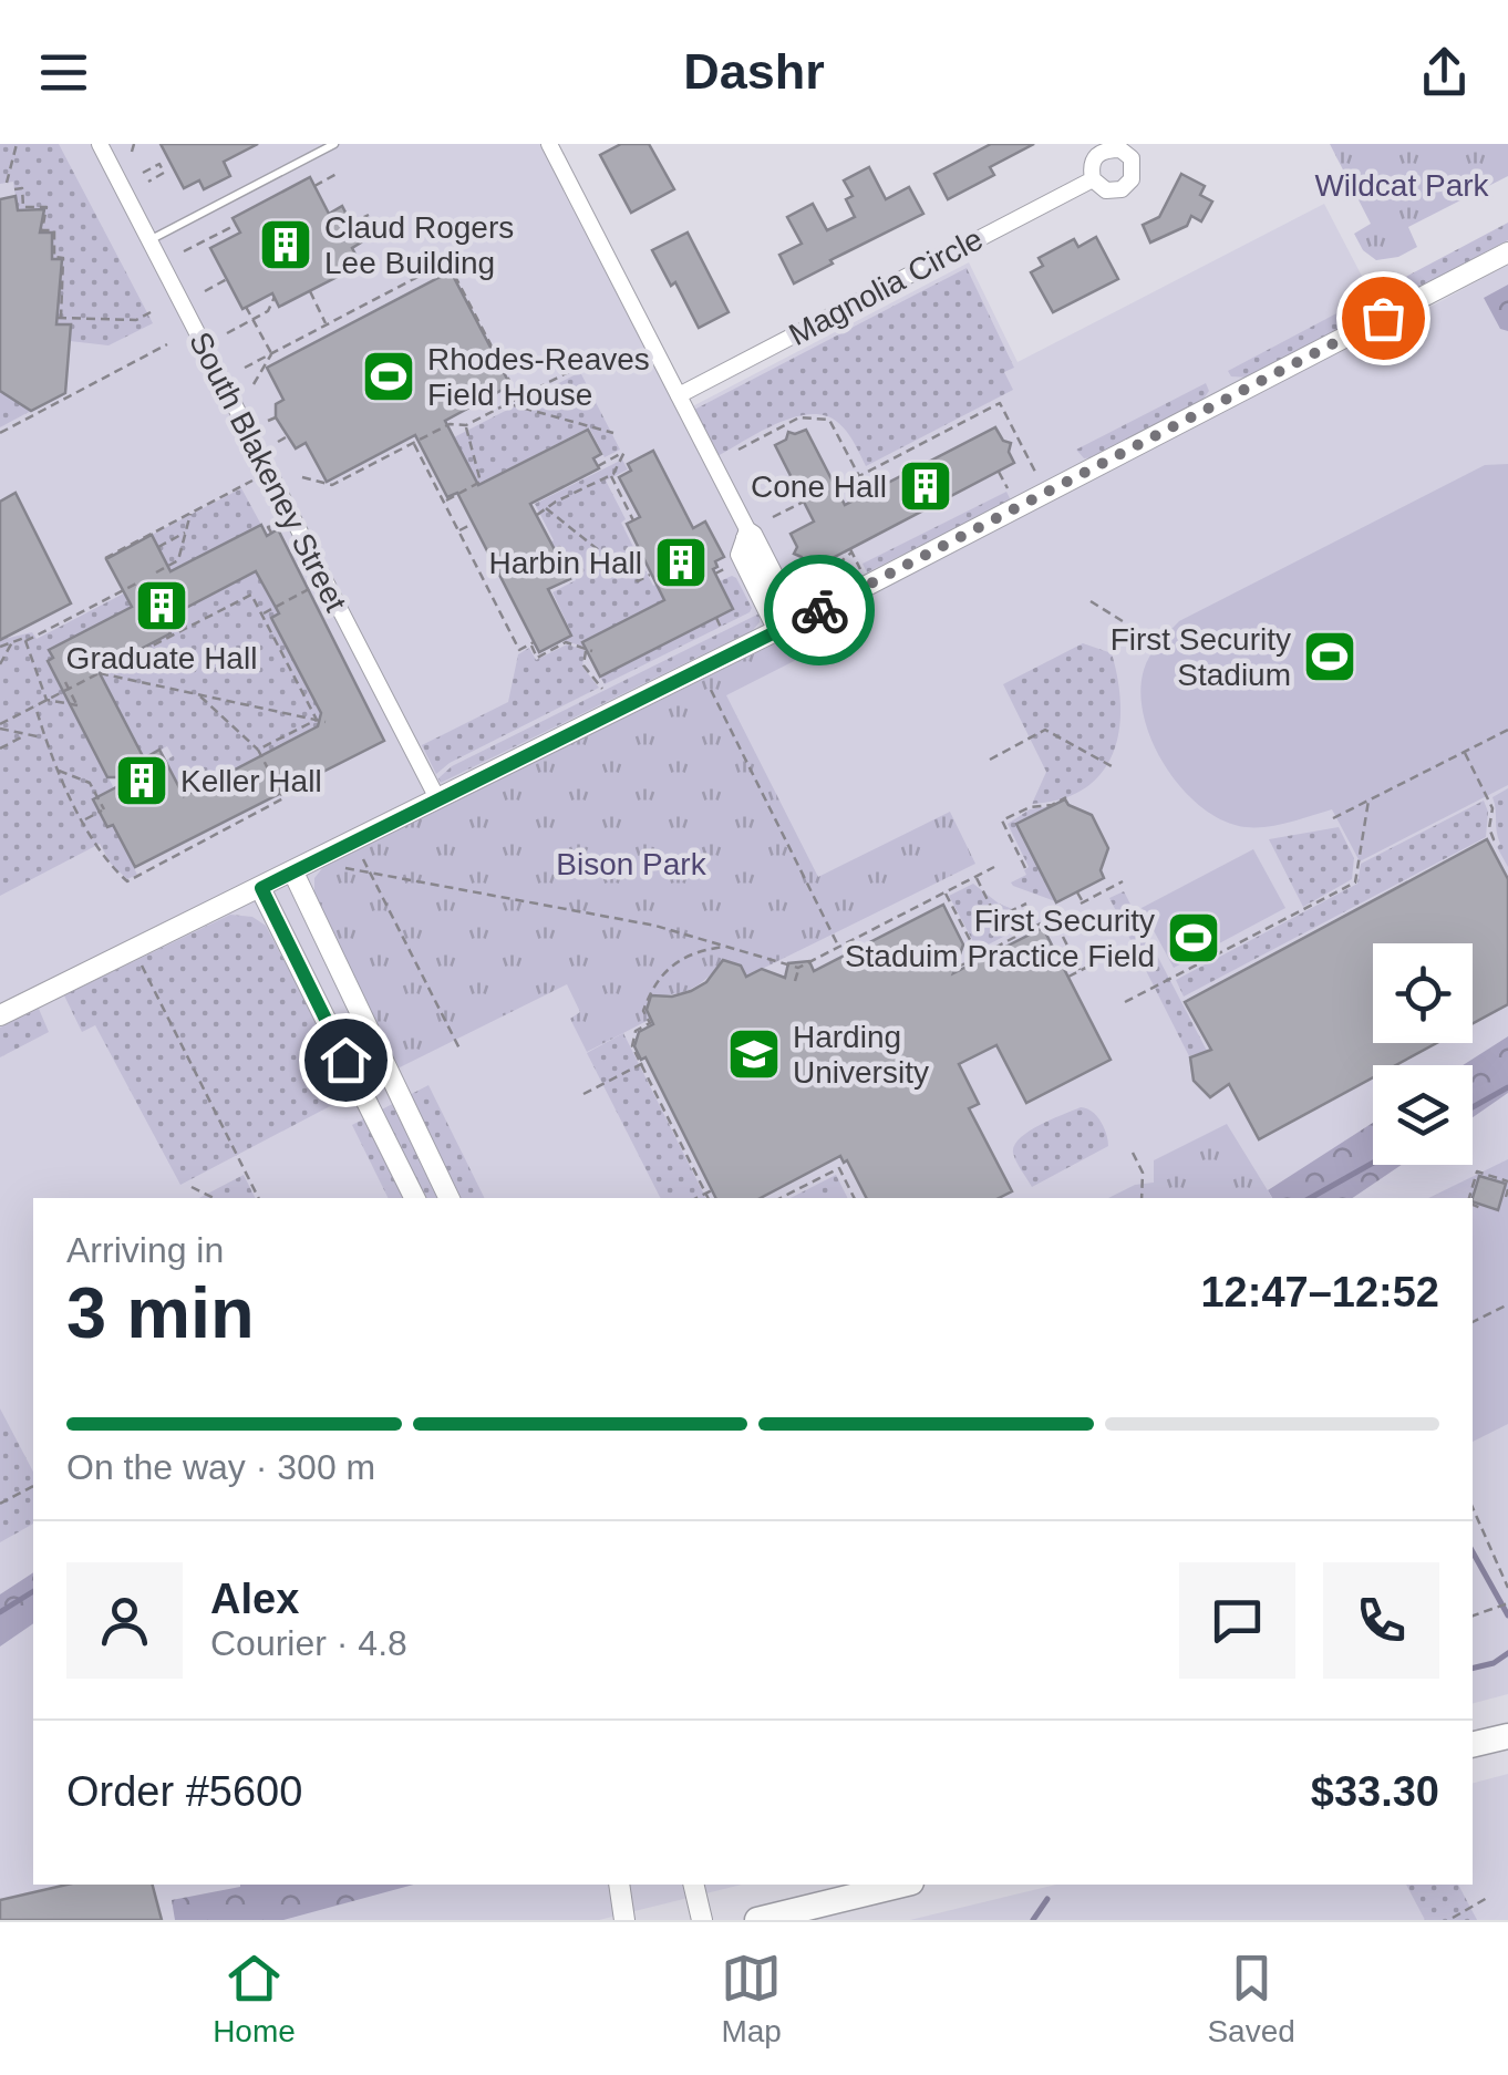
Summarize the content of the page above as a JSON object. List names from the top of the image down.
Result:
{
  "streets": {
    "street": ["Magnolia Circle", "South Blakeney Street"]
  },
  "parks": ["Wildcat Park", "Bison Park"],
  "places": {
    "building": [
      "Claud Rogers Lee Building",
      "Cone Hall",
      "Harbin Hall",
      "Graduate Hall",
      "Keller Hall"
    ],
    "sports": ["Rhodes-Reaves Field House", "First Security Stadium", "First Security Staduim Practice Field"],
    "school or university": ["Harding University"]
  },
  "page": {
    "header": "Dashr",
    "heading": ["3 min", "Arriving in", "12:47–12:52"],
    "panel": [
      "Alex",
      "Courier · 4.8",
      "Order #5600",
      "$33.30"
    ],
    "bar": "On the way · 300 m",
    "tabs": ["Home", "Map", "Saved"]
  }
}
